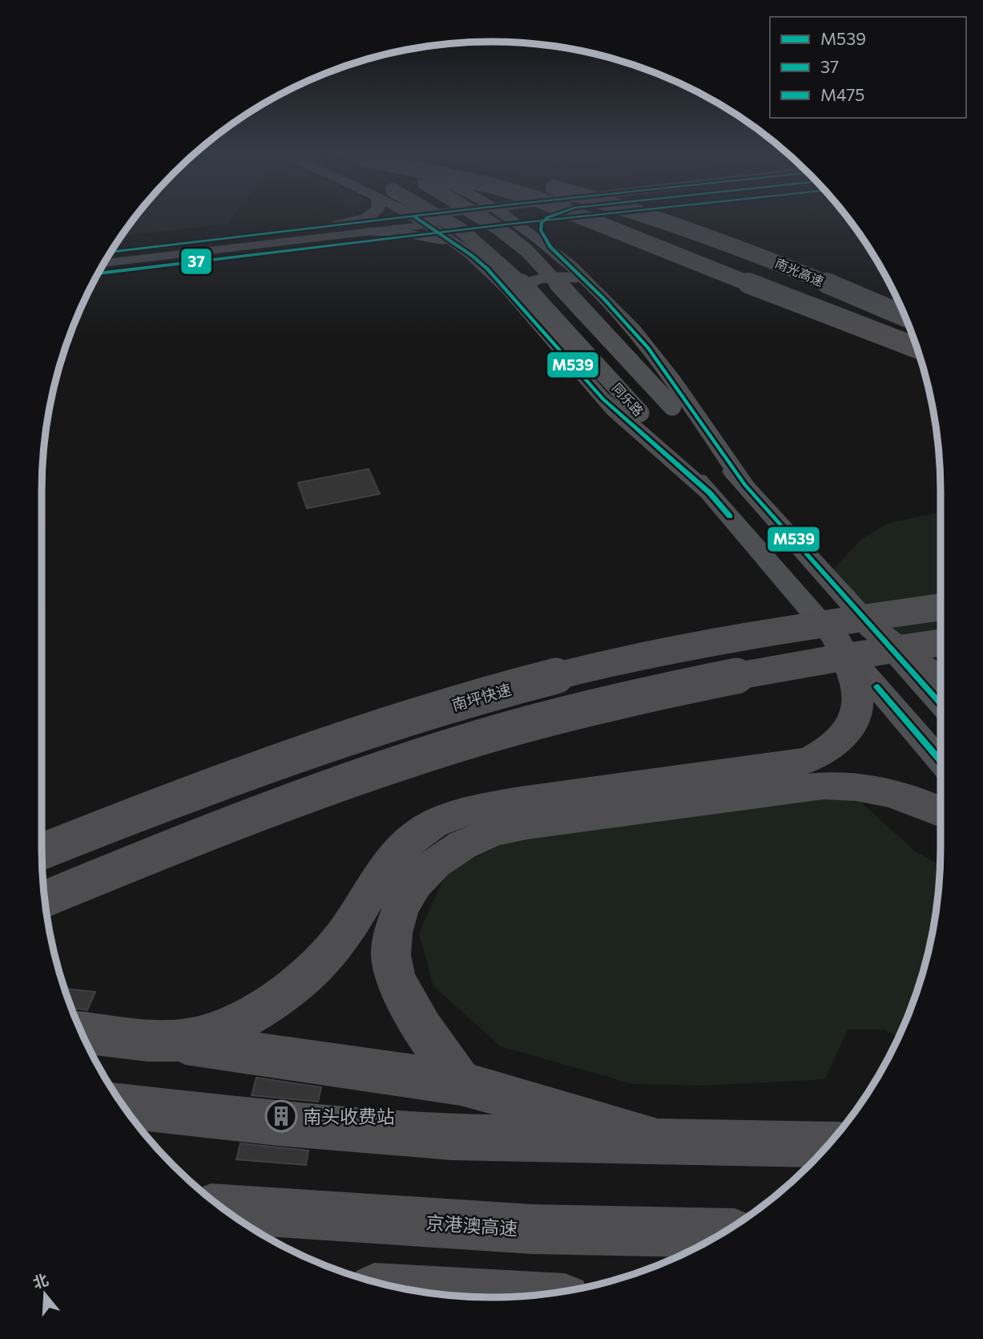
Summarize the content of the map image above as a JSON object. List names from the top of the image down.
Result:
{
  "streets": {
    "highway": ["南光高速", "南坪快速", "京港澳高速"],
    "main road": ["同乐路"]
  },
  "places": {
    "building": ["南头收费站"]
  },
  "lines": ["transit line M539", "transit line 37", "transit line M475"],
  "legend": ["M539", "37", "M475"],
  "north": "top"
}
